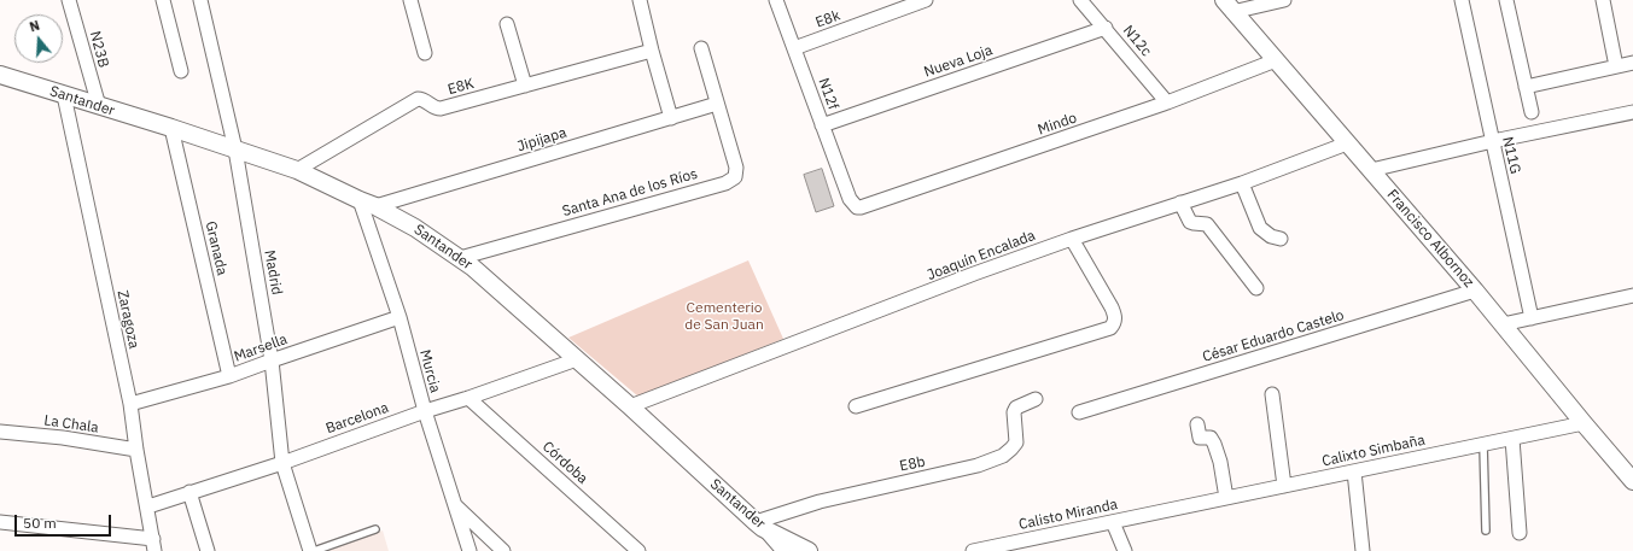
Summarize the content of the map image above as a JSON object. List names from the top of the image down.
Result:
{
  "streets": {
    "street": [
      "E8k",
      "N12c",
      "N23B",
      "Nueva Loja",
      "E8K",
      "N12f",
      "Santander",
      "Mindo",
      "Jipijapa",
      "N11G",
      "Santa Ana de los Ríos",
      "Francisco Albornoz",
      "Granada",
      "Joaquín Encalada",
      "Madrid",
      "Zaragoza",
      "César Eduardo Castelo",
      "Marsella",
      "Murcia",
      "Barcelona",
      "La Chala",
      "Calixto Simbaña",
      "Córdoba",
      "E8b",
      "Calisto Miranda"
    ]
  },
  "crossings": [
    ["E8k", "N12f"],
    ["N12c", "Nueva Loja"],
    ["N12c", "Mindo"],
    ["N23B", "Santander"],
    ["Nueva Loja", "N12f"],
    ["E8K", "Santander"],
    ["N12f", "Mindo"],
    ["Santander", "Jipijapa"],
    ["Santander", "Santa Ana de los Ríos"],
    ["Santander", "Granada"],
    ["Santander", "Joaquín Encalada"],
    ["Santander", "Madrid"],
    ["Santander", "Zaragoza"],
    ["Santander", "Murcia"],
    ["Santander", "Barcelona"],
    ["Santander", "E8b"],
    ["Mindo", "Francisco Albornoz"],
    ["Jipijapa", "Santa Ana de los Ríos"],
    ["Jipijapa", "Murcia"],
    ["Francisco Albornoz", "Joaquín Encalada"],
    ["Francisco Albornoz", "César Eduardo Castelo"],
    ["Francisco Albornoz", "Calixto Simbaña"],
    ["Granada", "Marsella"],
    ["Madrid", "Marsella"],
    ["Madrid", "Barcelona"],
    ["Zaragoza", "Marsella"],
    ["Zaragoza", "Barcelona"],
    ["Zaragoza", "La Chala"],
    ["Marsella", "Murcia"],
    ["Murcia", "Barcelona"],
    ["Barcelona", "Córdoba"],
    ["Calixto Simbaña", "Calisto Miranda"]
  ],
  "parks": ["Cementerio de San Juan"],
  "scale_bar": "50 m",
  "north": "top"
}
